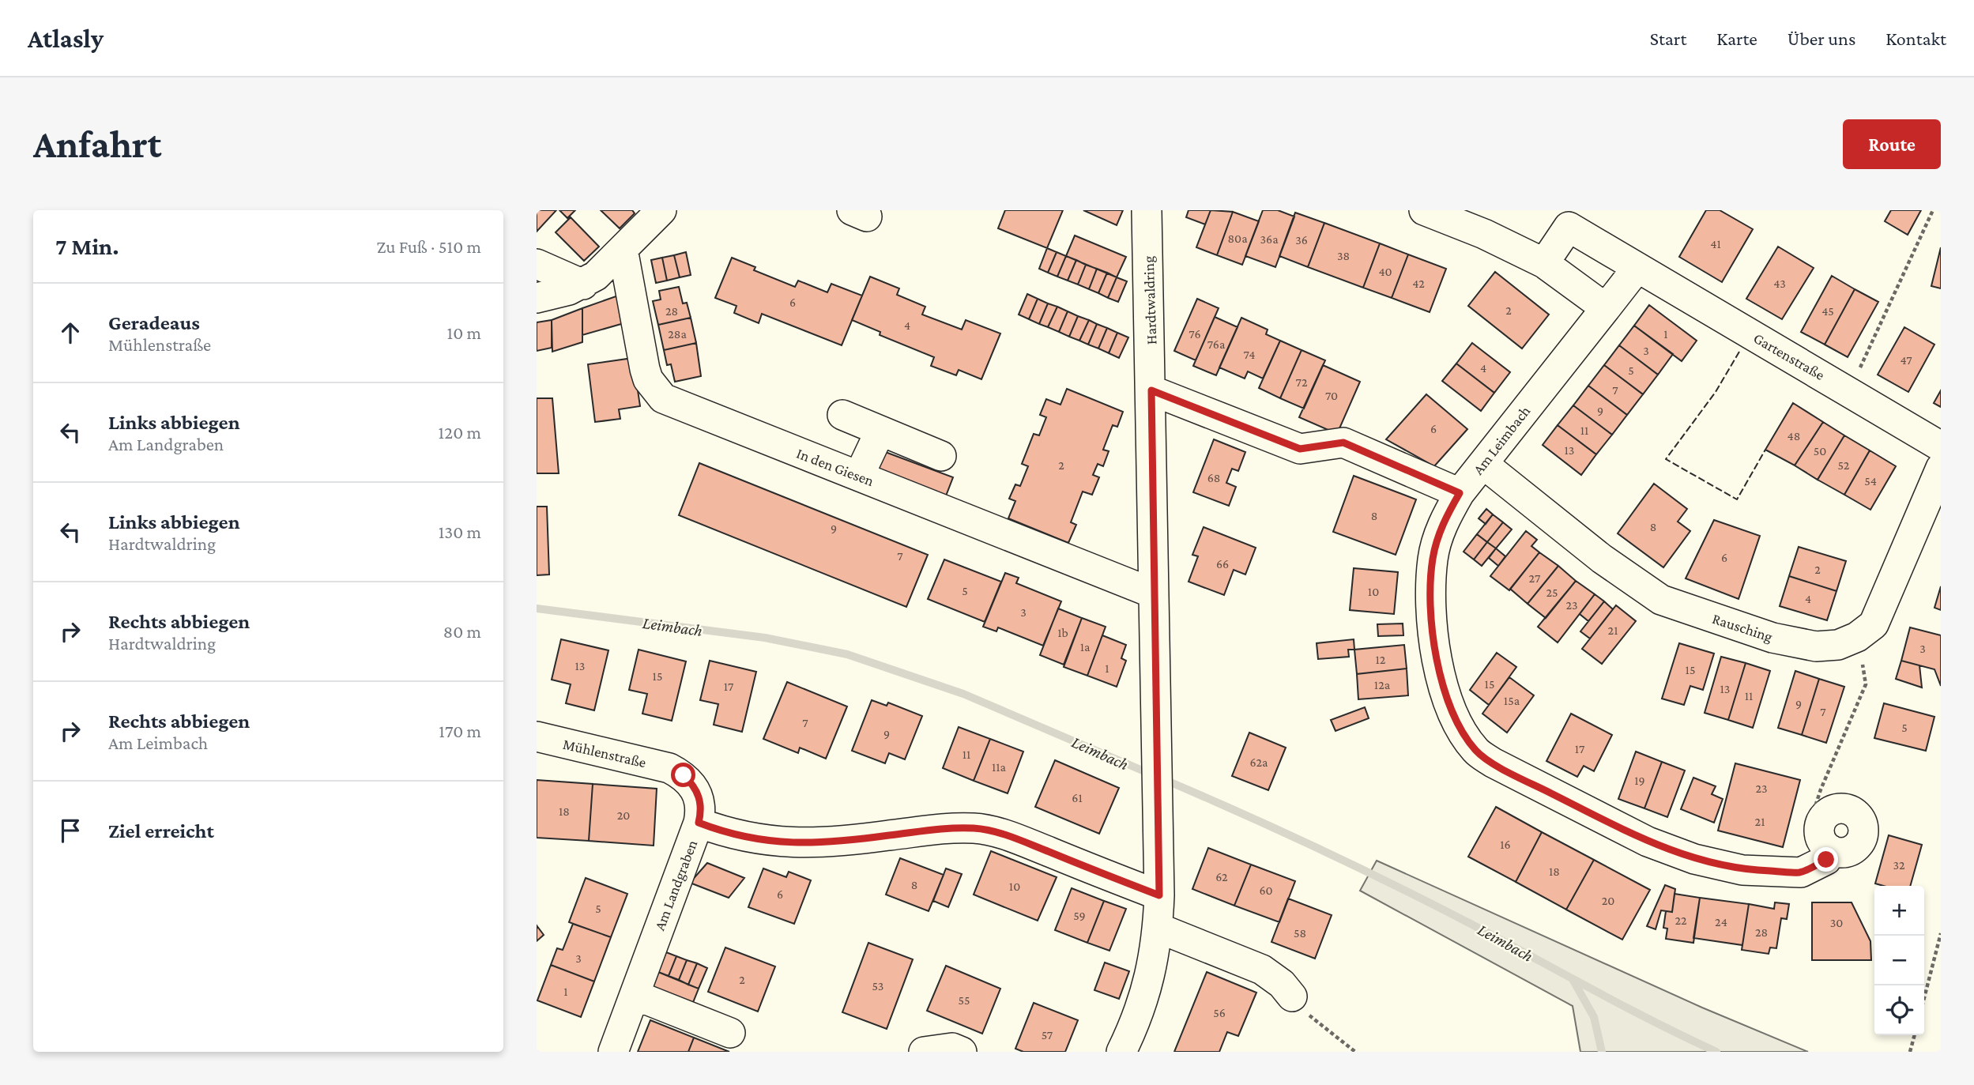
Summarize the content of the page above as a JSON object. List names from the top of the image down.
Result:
{
  "streets": {
    "street": [
      "Hardtwaldring",
      "Gartenstraße",
      "Am Leimbach",
      "In den Giesen",
      "Rausching",
      "Mühlenstraße",
      "Am Landgraben"
    ]
  },
  "crossings": [
    ["Hardtwaldring", "In den Giesen"],
    ["Hardtwaldring", "Am Landgraben"],
    ["Am Leimbach", "Rausching"],
    ["Mühlenstraße", "Am Landgraben"]
  ],
  "water": ["Leimbach"],
  "house_numbers": [
    "80a",
    "36a",
    "36",
    "41",
    "38",
    "40",
    "42",
    "43",
    "6",
    "2",
    "28",
    "45",
    "4",
    "28a",
    "76",
    "1",
    "76a",
    "3",
    "74",
    "47",
    "4",
    "5",
    "72",
    "7",
    "70",
    "9",
    "6",
    "11",
    "48",
    "13",
    "50",
    "2",
    "52",
    "68",
    "54",
    "8",
    "8",
    "9",
    "7",
    "6",
    "66",
    "2",
    "27",
    "5",
    "10",
    "25",
    "4",
    "23",
    "3",
    "21",
    "1b",
    "1a",
    "3",
    "12",
    "13",
    "1",
    "15",
    "15",
    "15",
    "12a",
    "17",
    "13",
    "11",
    "15a",
    "9",
    "7",
    "7",
    "5",
    "9",
    "17",
    "11",
    "62a",
    "11a",
    "19",
    "23",
    "61",
    "18",
    "20",
    "21",
    "16",
    "32",
    "18",
    "62",
    "8",
    "10",
    "60",
    "6",
    "20",
    "5",
    "59",
    "22",
    "24",
    "30",
    "28",
    "58",
    "3",
    "2",
    "53",
    "1",
    "55",
    "56",
    "57"
  ],
  "page": {
    "header": "Atlasly",
    "nav": [
      "Start",
      "Karte",
      "Über uns",
      "Kontakt"
    ],
    "buttons": "Route",
    "title": "Anfahrt",
    "heading": ["7 Min.", "Zu Fuß · 510 m"],
    "list": [
      ["Geradeaus", "Mühlenstraße", "10 m"],
      ["Links abbiegen", "Am Landgraben", "120 m"],
      ["Links abbiegen", "Hardtwaldring", "130 m"],
      ["Rechts abbiegen", "Hardtwaldring", "80 m"],
      ["Rechts abbiegen", "Am Leimbach", "170 m"],
      "Ziel erreicht"
    ],
    "map_buttons": ["+", "−"]
  }
}
